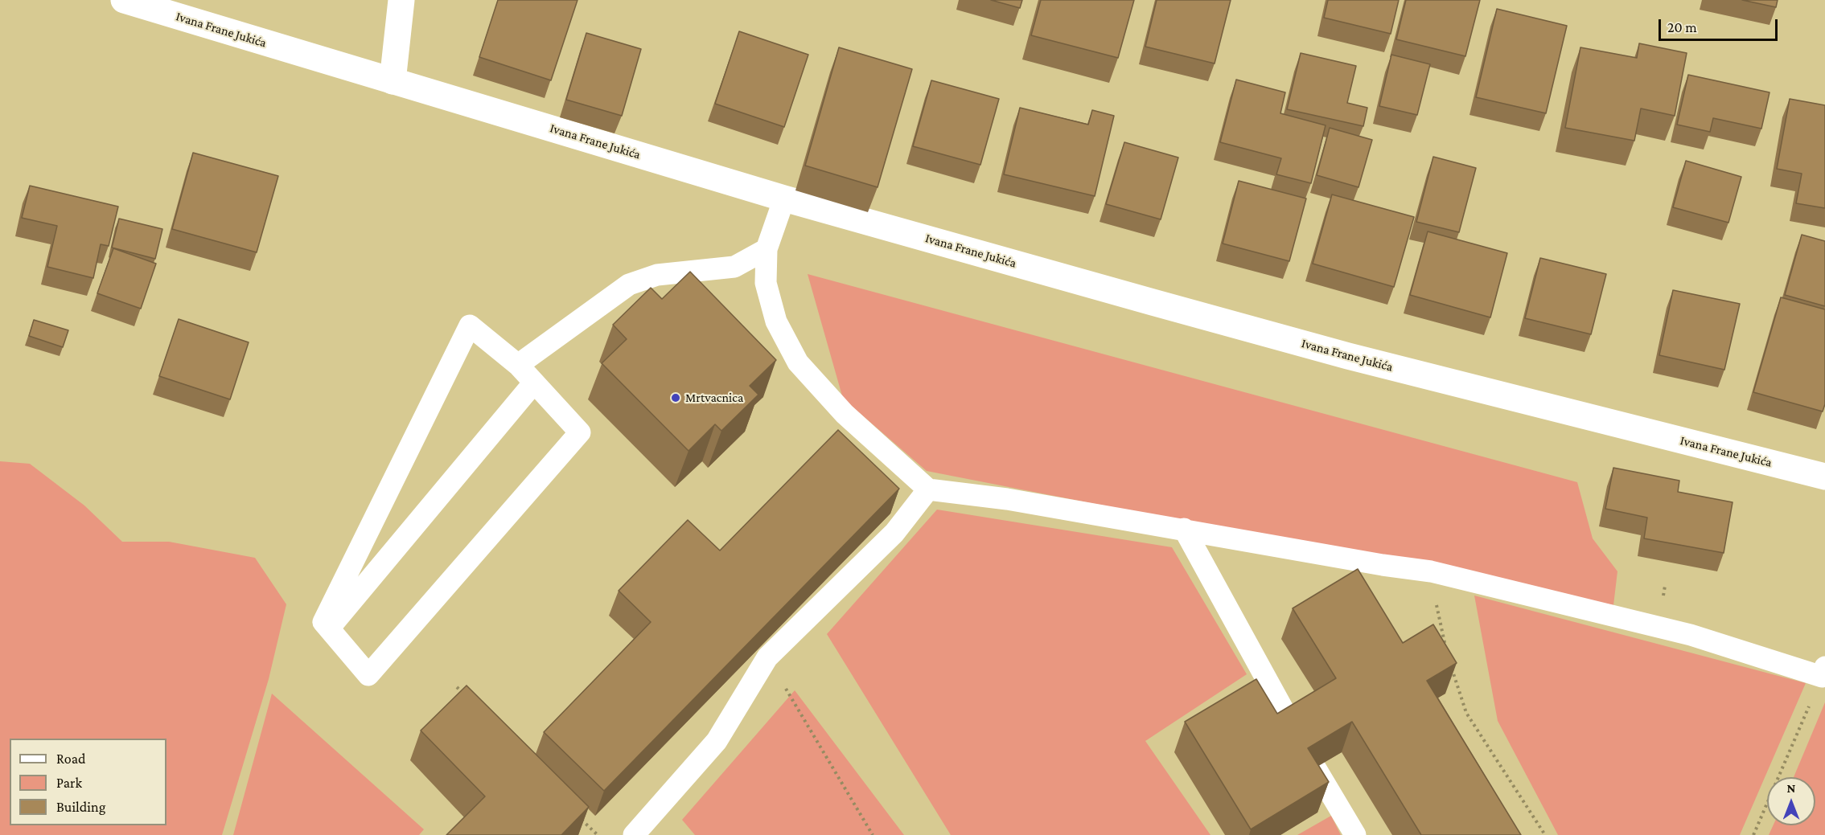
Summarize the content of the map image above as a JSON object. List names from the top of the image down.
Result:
{
  "streets": {
    "street": ["Ivana Frane Jukića"]
  },
  "places": ["Mrtvacnica"],
  "legend": ["Road", "Park", "Building"],
  "scale_bar": "20 m",
  "north": "top"
}
